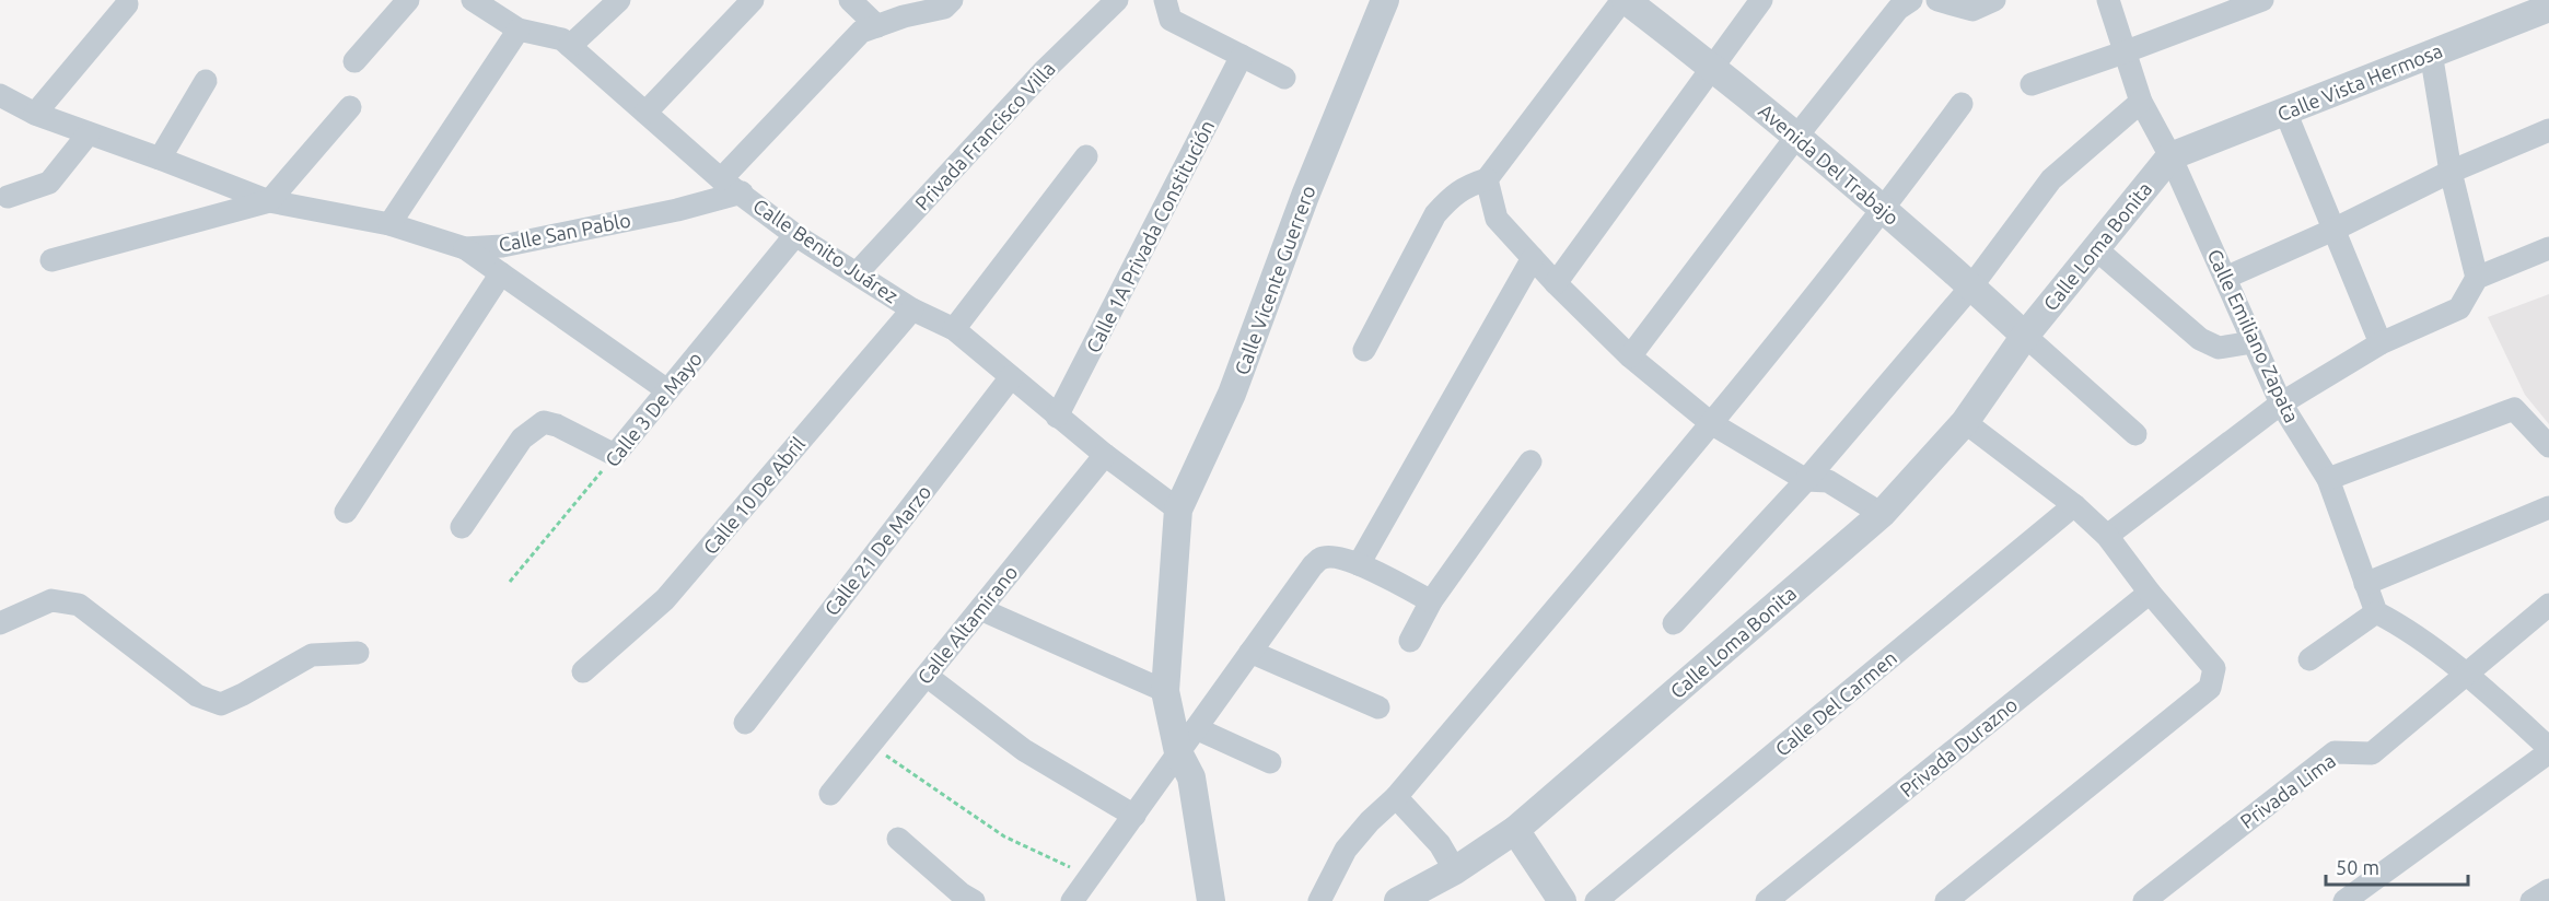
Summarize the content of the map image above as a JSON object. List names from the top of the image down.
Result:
{
  "streets": {
    "street": [
      "Calle Vista Hermosa",
      "Privada Francisco Villa",
      "Avenida Del Trabajo",
      "Calle San Pablo",
      "Calle 1A Privada Constitución",
      "Calle Loma Bonita",
      "Calle Benito Juárez",
      "Calle Vicente Guerrero",
      "Calle Emiliano Zapata",
      "Calle 3 De Mayo",
      "Calle 10 De Abril",
      "Calle 21 De Marzo",
      "Calle Altamirano",
      "Calle Del Carmen",
      "Privada Durazno",
      "Privada Lima"
    ]
  },
  "crossings": [
    ["Calle Vista Hermosa", "Calle Loma Bonita"],
    ["Calle Vista Hermosa", "Calle Emiliano Zapata"],
    ["Privada Francisco Villa", "Calle Benito Juárez"],
    ["Avenida Del Trabajo", "Calle Loma Bonita"],
    ["Calle San Pablo", "Calle Benito Juárez"],
    ["Calle 1A Privada Constitución", "Calle Benito Juárez"],
    ["Calle Loma Bonita", "Calle Emiliano Zapata"],
    ["Calle Benito Juárez", "Calle Vicente Guerrero"],
    ["Calle Benito Juárez", "Calle 3 De Mayo"],
    ["Calle Benito Juárez", "Calle 10 De Abril"],
    ["Calle Benito Juárez", "Calle 21 De Marzo"],
    ["Calle Benito Juárez", "Calle Altamirano"]
  ],
  "scale_bar": "50 m"
}
